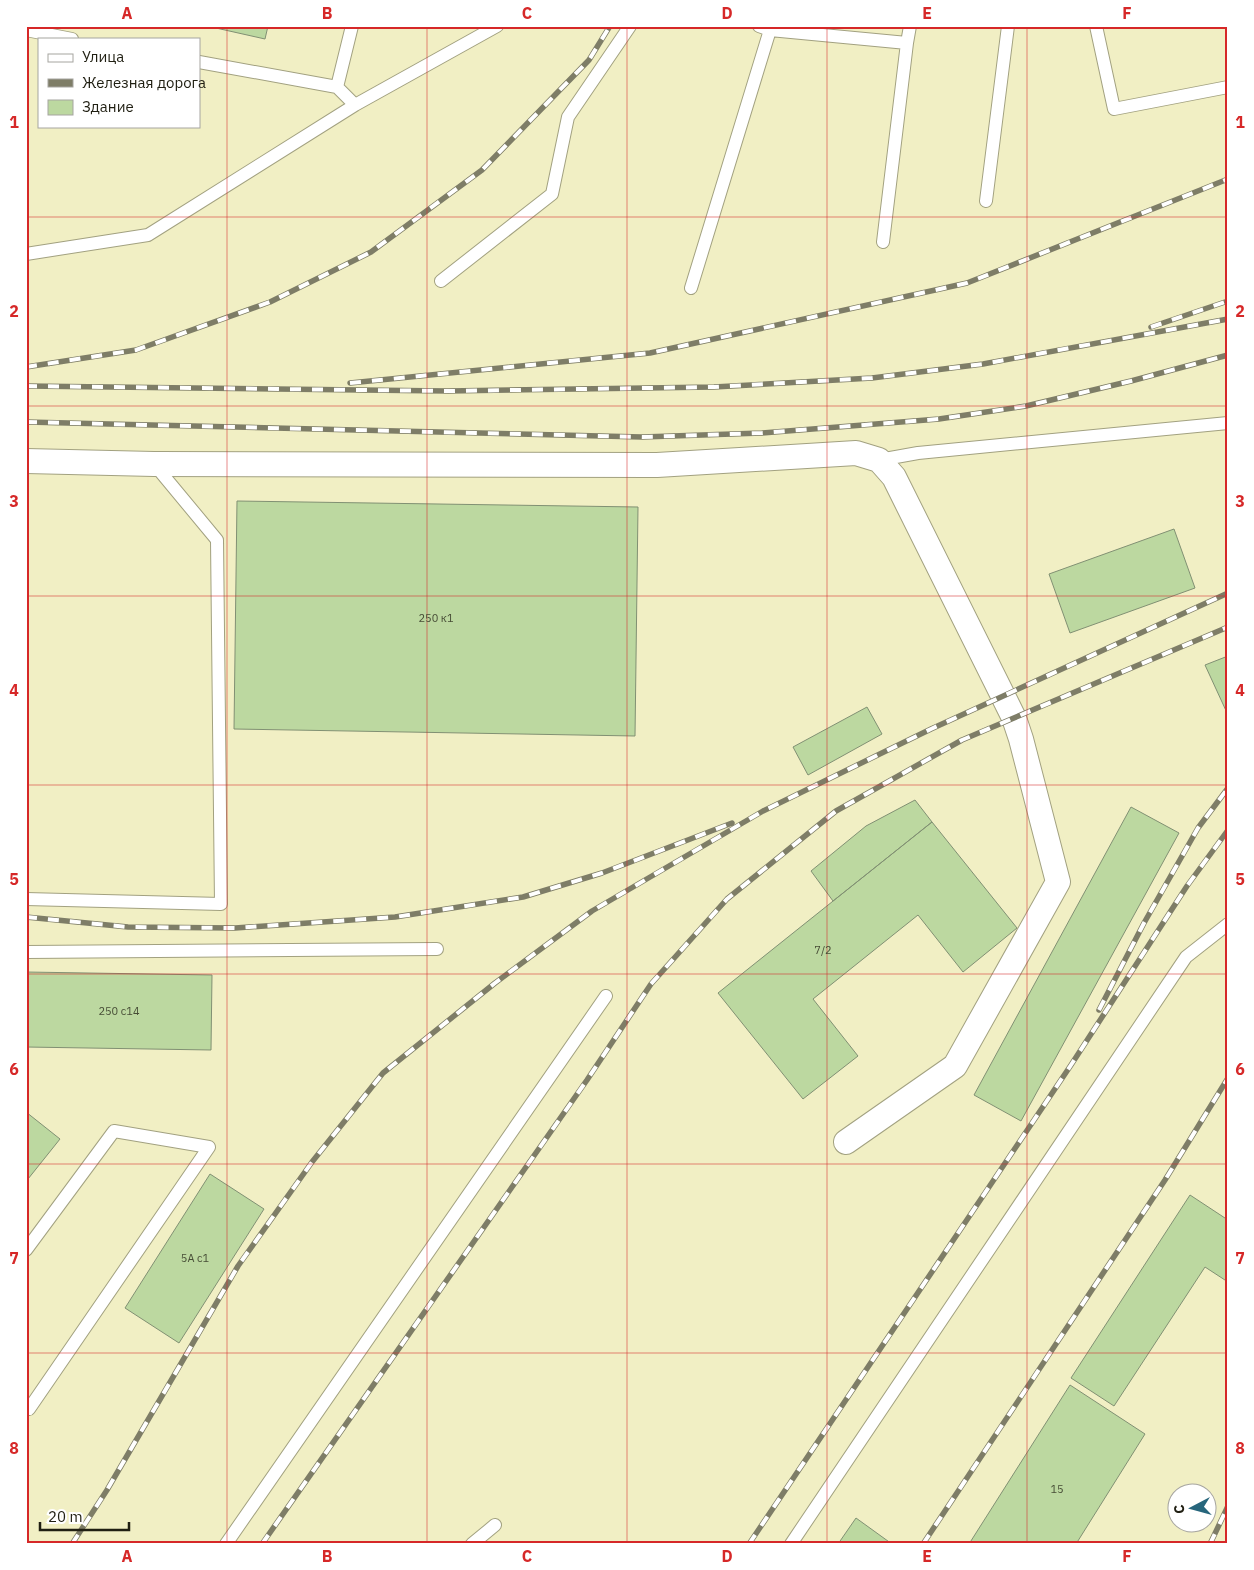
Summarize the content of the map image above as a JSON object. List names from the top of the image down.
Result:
{
  "house_numbers": [
    "250 к1",
    "7/2",
    "250 с14",
    "5А с1",
    "15"
  ],
  "legend": ["Улица", "Железная дорога", "Здание"],
  "scale_bar": "20 m",
  "north": "left",
  "grid": {
    "columns": [
      "A",
      "B",
      "C",
      "D",
      "E",
      "F"
    ],
    "rows": [
      "1",
      "2",
      "3",
      "4",
      "5",
      "6",
      "7",
      "8"
    ]
  }
}
